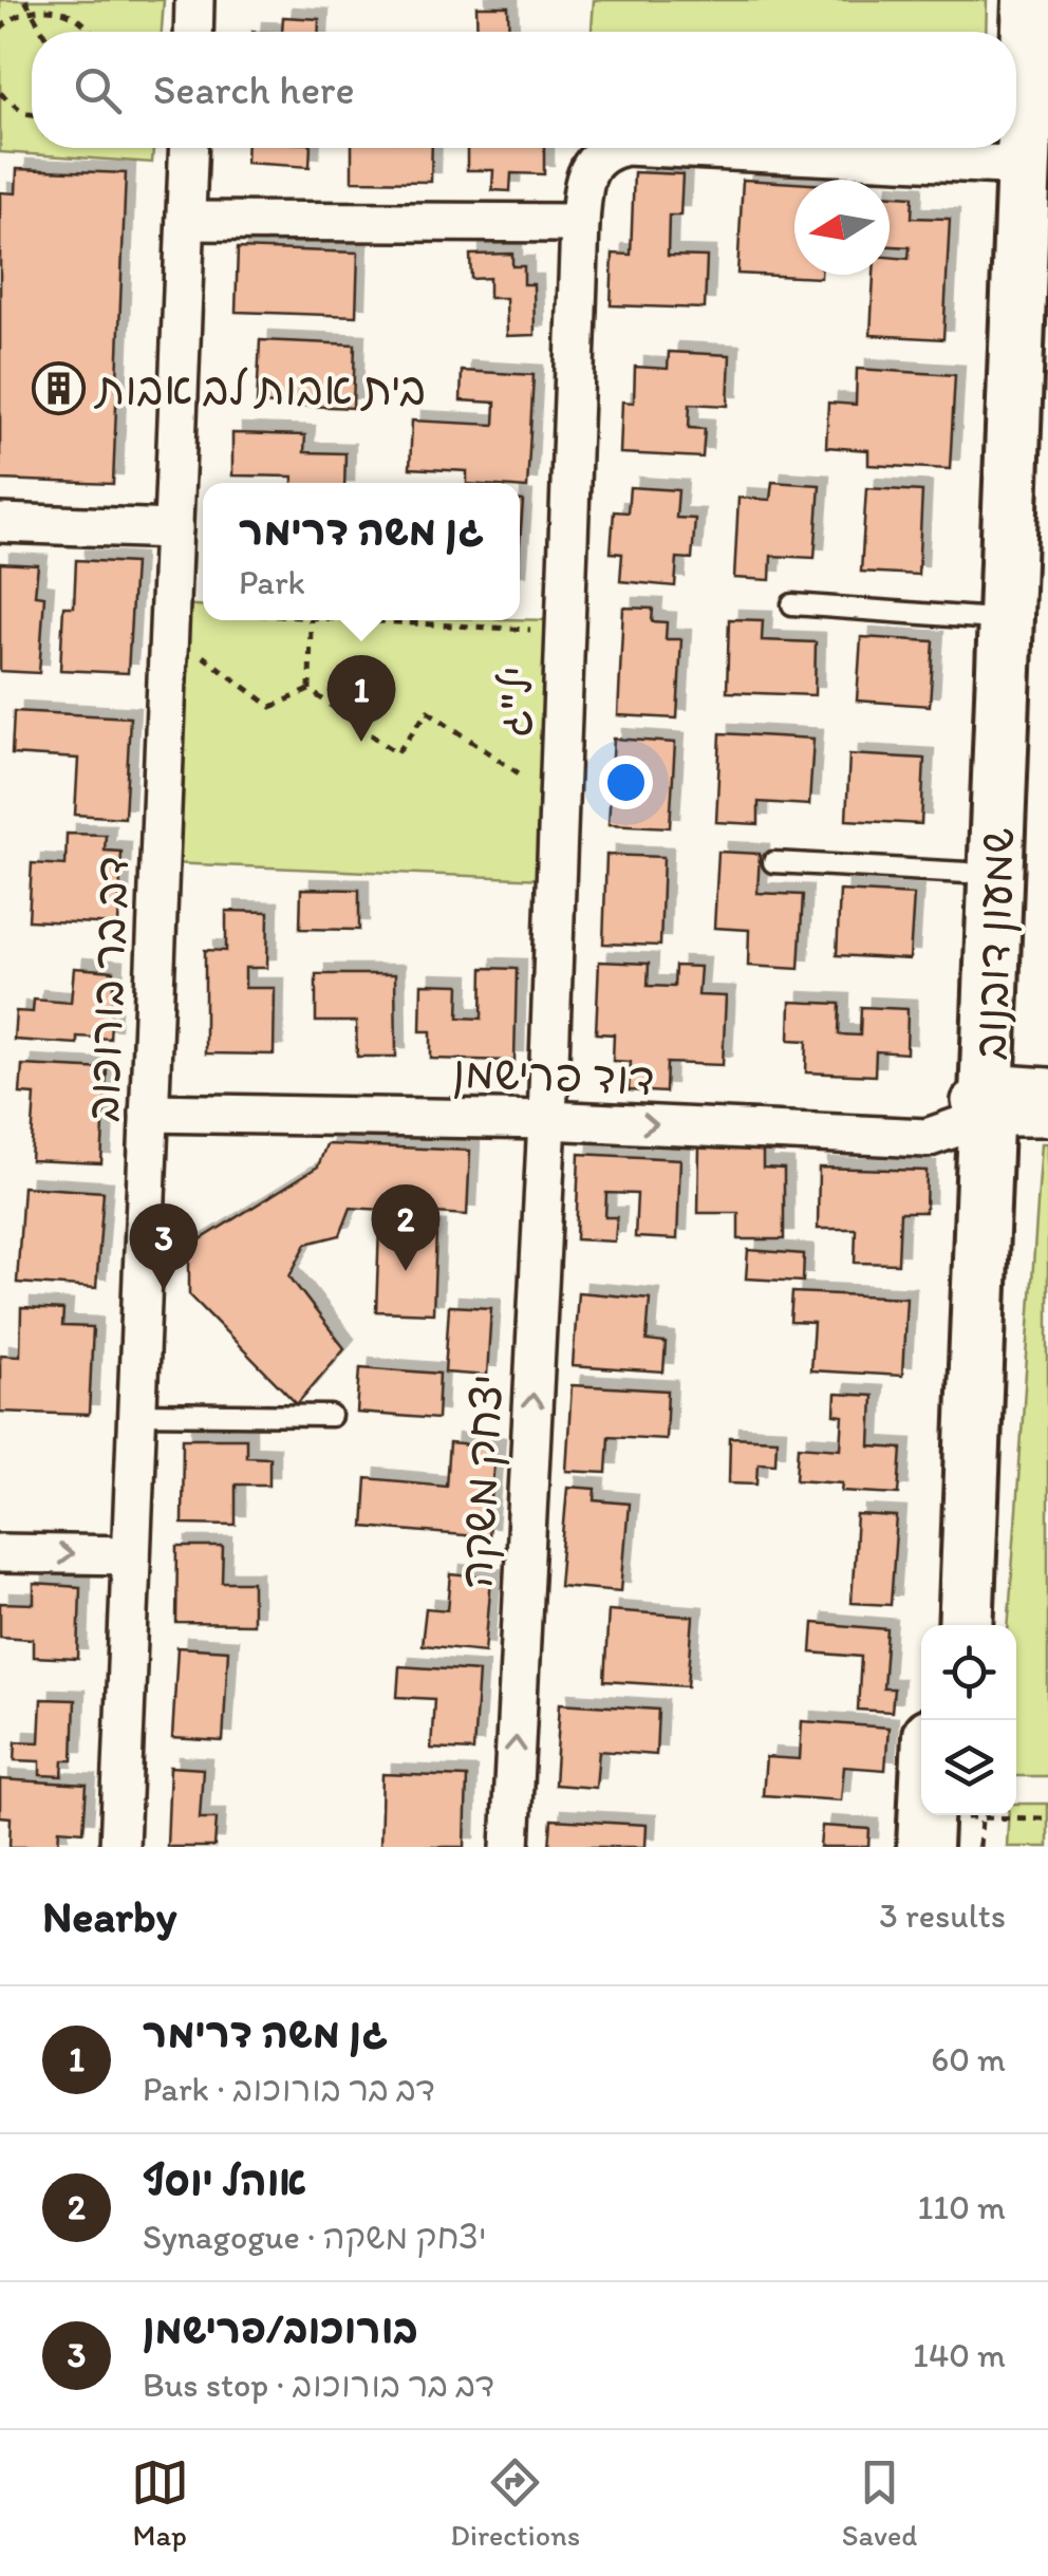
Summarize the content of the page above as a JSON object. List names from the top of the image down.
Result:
{
  "streets": {
    "street": [
      "יל\"ג",
      "שמעון דובנוב",
      "דב בר בורוכוב",
      "דוד פרישמן",
      "יצחק משקה"
    ]
  },
  "crossings": [
    ["יל\"ג", "שמעון דובנוב"],
    ["יל\"ג", "דוד פרישמן"],
    ["יל\"ג", "יצחק משקה"],
    ["שמעון דובנוב", "דוד פרישמן"],
    ["דב בר בורוכוב", "דוד פרישמן"],
    ["דוד פרישמן", "יצחק משקה"]
  ],
  "one_way": ["דוד פרישמן", "יצחק משקה"],
  "places": {
    "building": ["בית אבות לב אבות"]
  },
  "north": "left",
  "page": {
    "search": "Search here",
    "popup": ["גן משה דרימר", "Park"],
    "pins": ["1", "2", "3"],
    "heading": ["Nearby", "3 results"],
    "list": [
      {
        "mark": "1",
        "name": "גן משה דרימר",
        "note": "Park · דב בר בורוכוב",
        "value": "60 m"
      },
      {
        "mark": "2",
        "name": "אוהל יוסף",
        "note": "Synagogue · יצחק משקה",
        "value": "110 m"
      },
      {
        "mark": "3",
        "name": "בורוכוב/פרישמן",
        "note": "Bus stop · דב בר בורוכוב",
        "value": "140 m"
      }
    ],
    "nav": ["Map", "Directions", "Saved"]
  }
}
